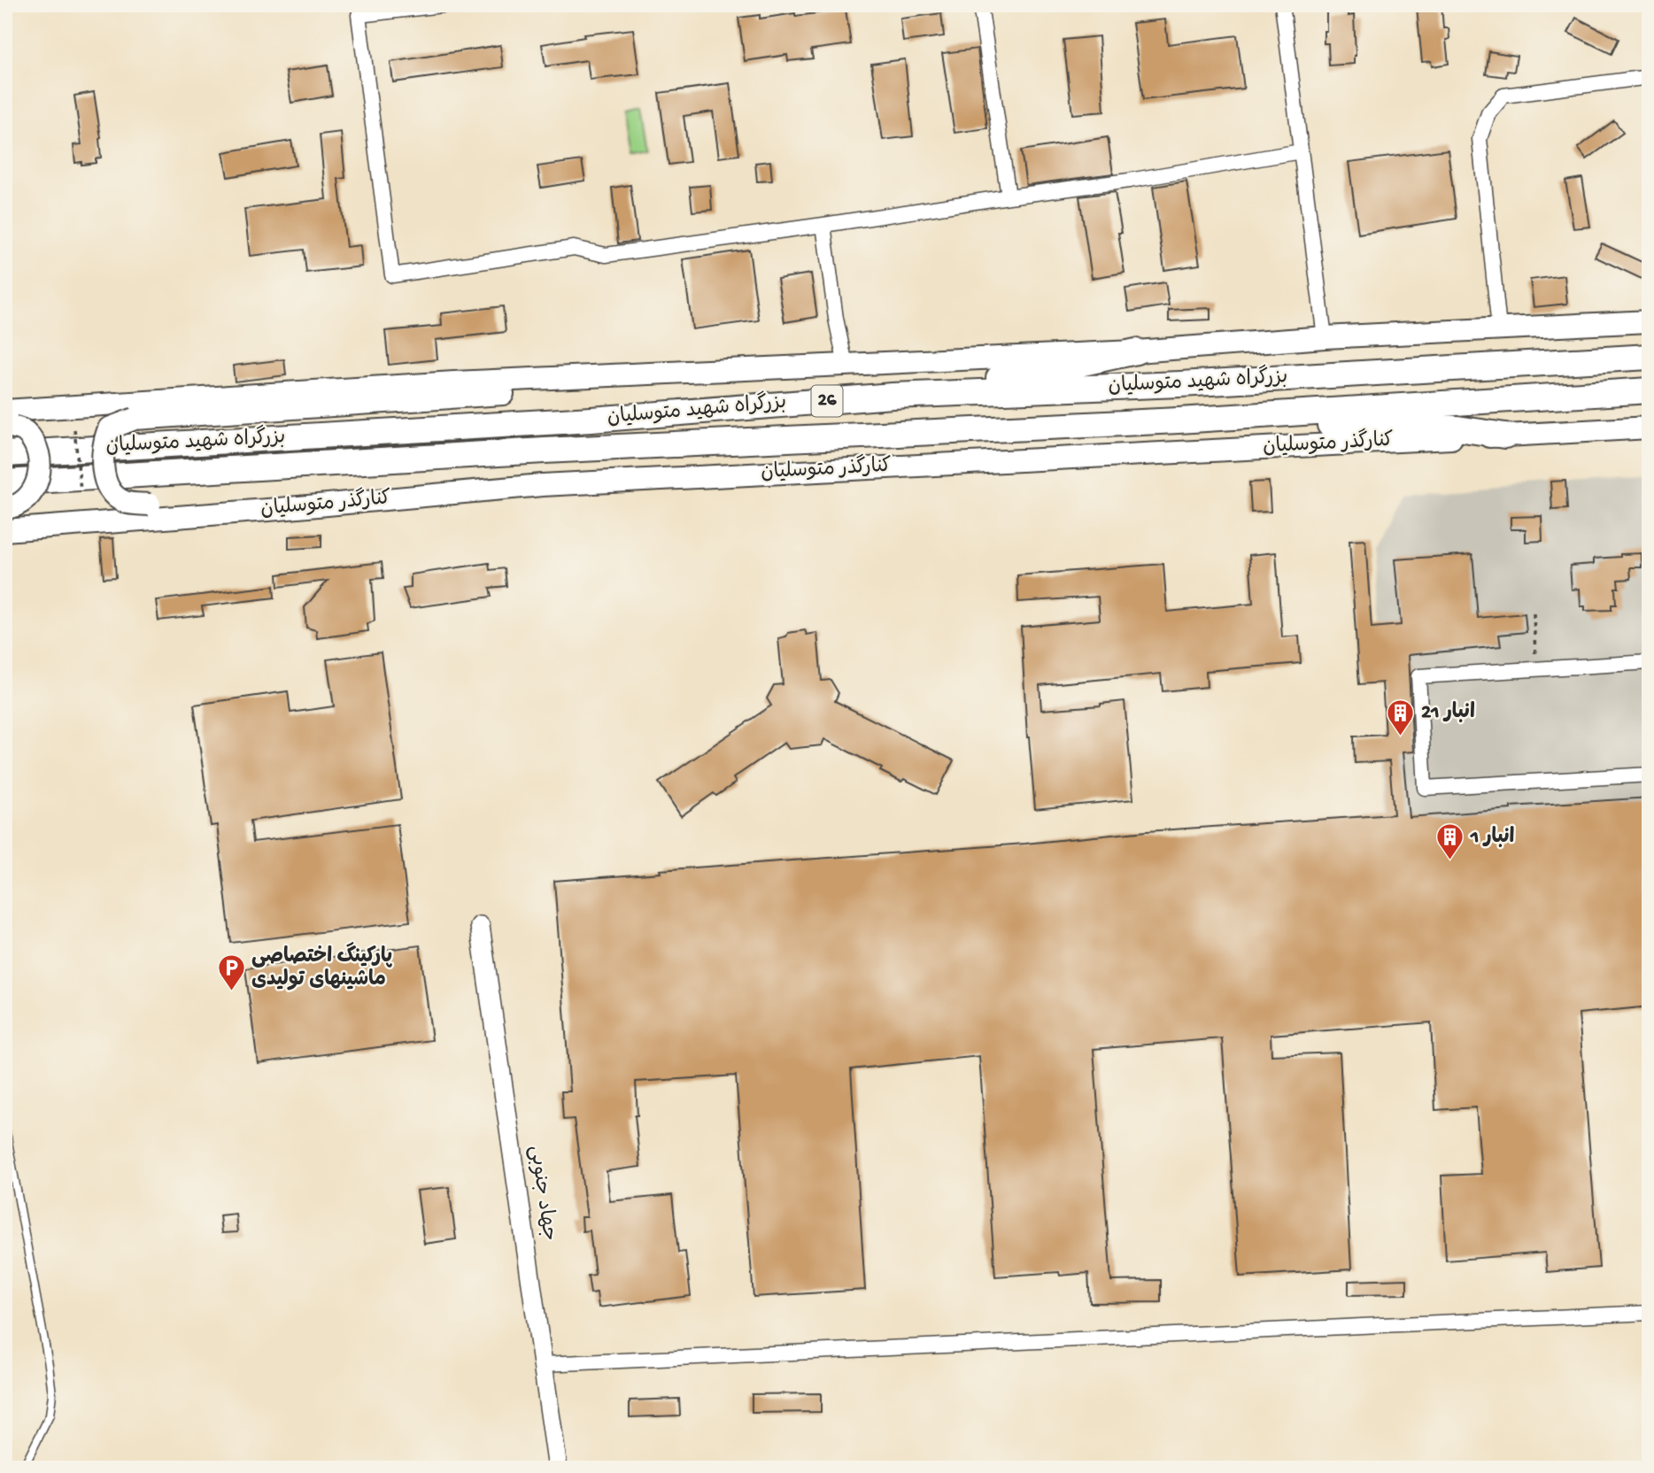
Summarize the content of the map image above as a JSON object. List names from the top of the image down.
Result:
{
  "streets": {
    "highway": ["بزرگراه شهید متوسلیان", "26"],
    "main road": ["کنارگذر متوسلیان"],
    "street": ["جهاد جنوبی"]
  },
  "places": {
    "building": ["انبار 21", "انبار 1"],
    "parking": ["پارکینگ اختصاصی ماشینهای تولیدی"]
  }
}
